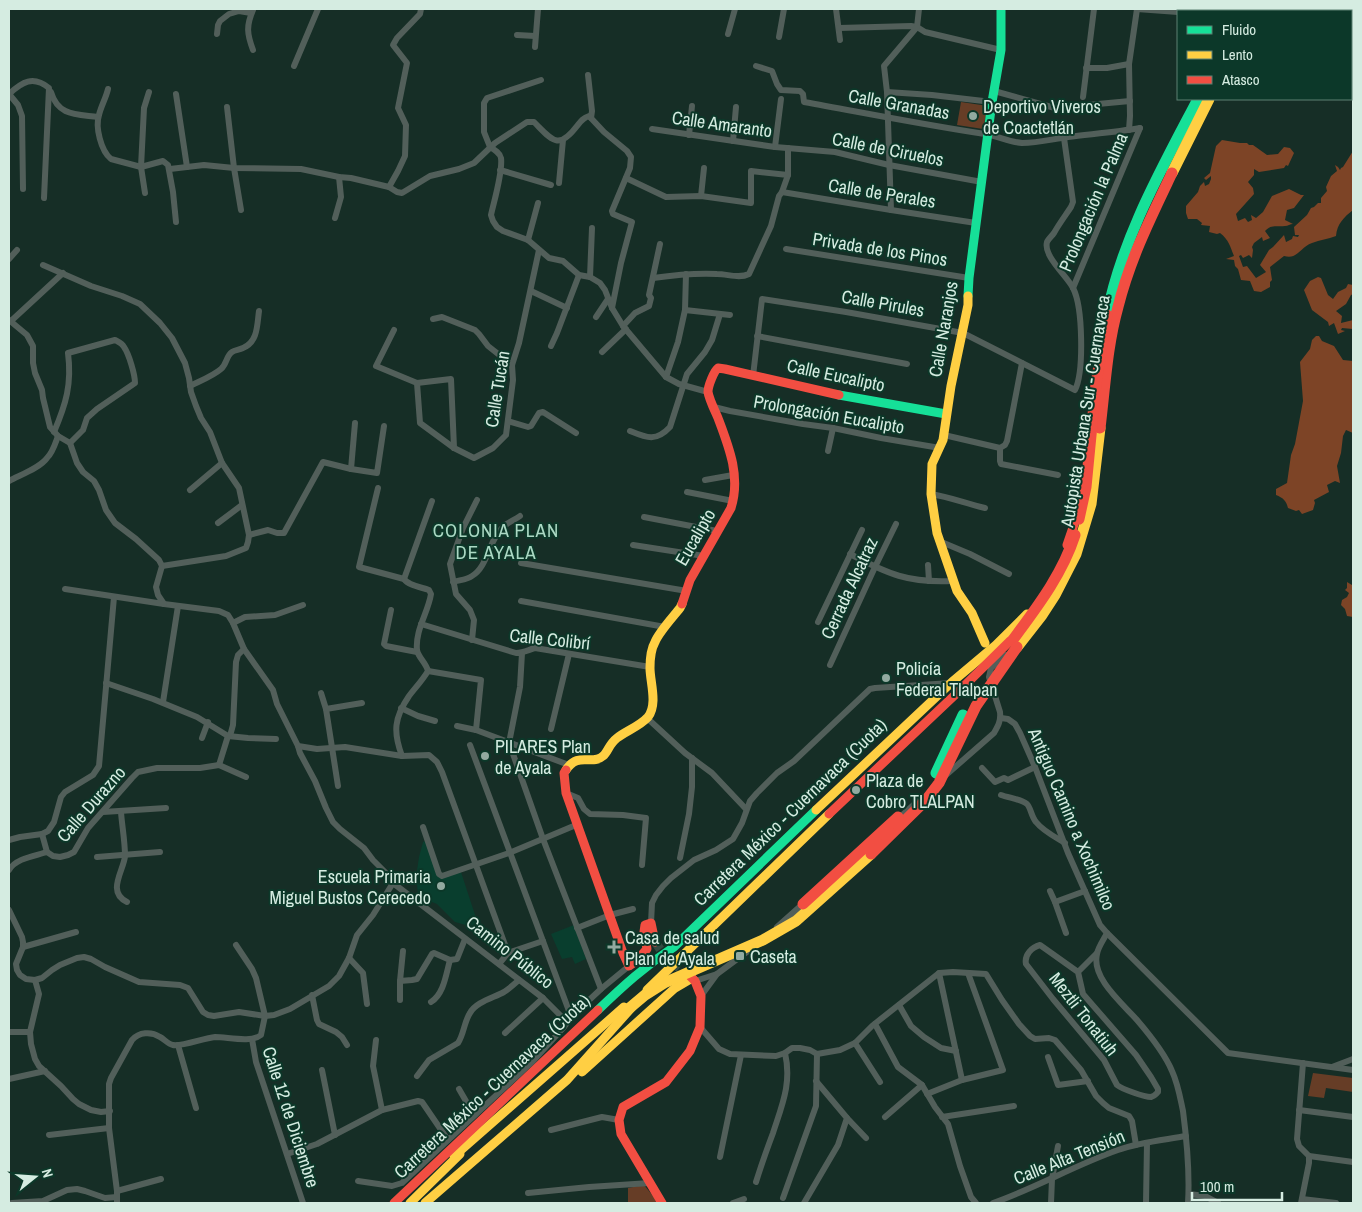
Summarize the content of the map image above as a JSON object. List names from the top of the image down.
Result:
{
  "streets": {
    "main road": [
      "Calle Naranjos",
      "Calle Eucalipto",
      "Autopista Urbana Sur - Cuernavaca",
      "Eucalipto",
      "Carretera México - Cuernavaca (Cuota)"
    ],
    "street": [
      "Calle Granadas",
      "Calle Amaranto",
      "Calle de Ciruelos",
      "Calle de Perales",
      "Prolongación la Palma",
      "Privada de los Pinos",
      "Calle Pirules",
      "Calle Tucán",
      "Prolongación Eucalipto",
      "Cerrada Alcatraz",
      "Calle Colibrí",
      "Calle Durazno",
      "Antiguo Camino a Xochimilco",
      "Camino Público",
      "Meztli Tonatiuh",
      "Calle 12 de Diciembre",
      "Calle Alta Tensión"
    ]
  },
  "crossings": [
    ["Calle Granadas", "Prolongación la Palma"],
    ["Calle Granadas", "Calle Naranjos"],
    ["Calle Amaranto", "Calle de Ciruelos"],
    ["Calle de Ciruelos", "Calle Naranjos"],
    ["Calle de Perales", "Calle Naranjos"],
    ["Prolongación la Palma", "Calle Pirules"],
    ["Privada de los Pinos", "Calle Naranjos"],
    ["Calle Pirules", "Calle Naranjos"],
    ["Calle Naranjos", "Calle Eucalipto"],
    ["Calle Naranjos", "Prolongación Eucalipto"],
    ["Calle Eucalipto", "Eucalipto"],
    ["Prolongación Eucalipto", "Eucalipto"],
    ["Eucalipto", "Calle Colibrí"],
    ["Antiguo Camino a Xochimilco", "Meztli Tonatiuh"]
  ],
  "districts": ["COLONIA PLAN DE AYALA"],
  "places": {
    "other": [
      "Deportivo Viveros de Coactetlán",
      "Policía Federal Tlalpan",
      "PILARES Plan de Ayala",
      "Plaza de Cobro TLALPAN",
      "Escuela Primaria Miguel Bustos Cerecedo"
    ],
    "health": ["Casa de salud Plan de Ayala"],
    "transit": ["Caseta"]
  },
  "legend": ["Fluido", "Lento", "Atasco"],
  "scale_bar": "100 m",
  "north": "right"
}
